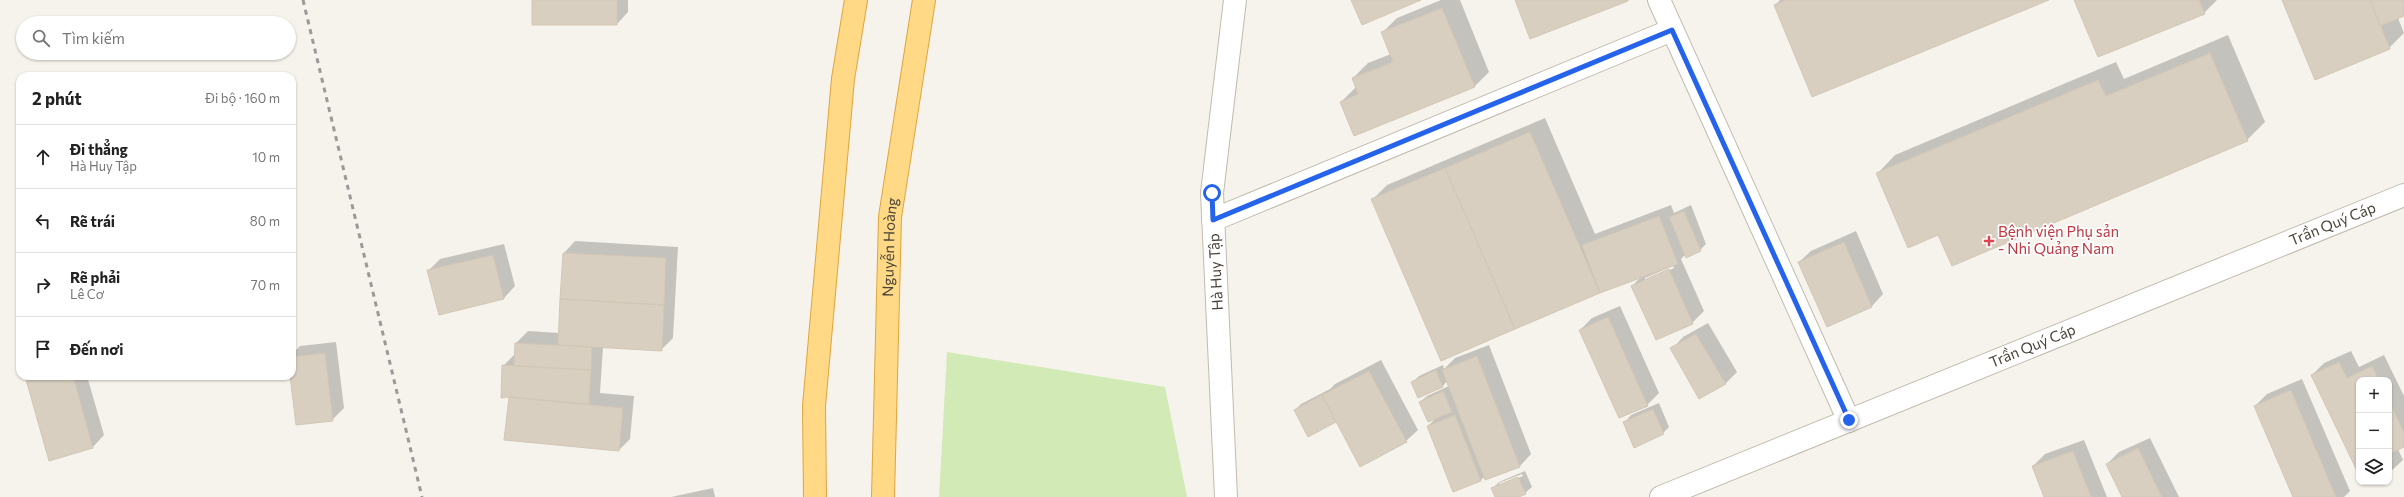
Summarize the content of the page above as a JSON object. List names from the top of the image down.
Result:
{
  "streets": {
    "highway": ["Nguyễn Hoàng"],
    "street": ["Trần Quý Cáp", "Hà Huy Tập"]
  },
  "places": {
    "health": ["Bệnh viện Phụ sản - Nhi Quảng Nam"]
  },
  "page": {
    "search": "Tìm kiếm",
    "heading": ["2 phút", "Đi bộ · 160 m"],
    "list": [
      ["Đi thẳng", "Hà Huy Tập", "10 m"],
      ["Rẽ trái", "80 m"],
      ["Rẽ phải", "Lê Cơ", "70 m"],
      "Đến nơi"
    ],
    "map_buttons": ["+", "−"]
  }
}
